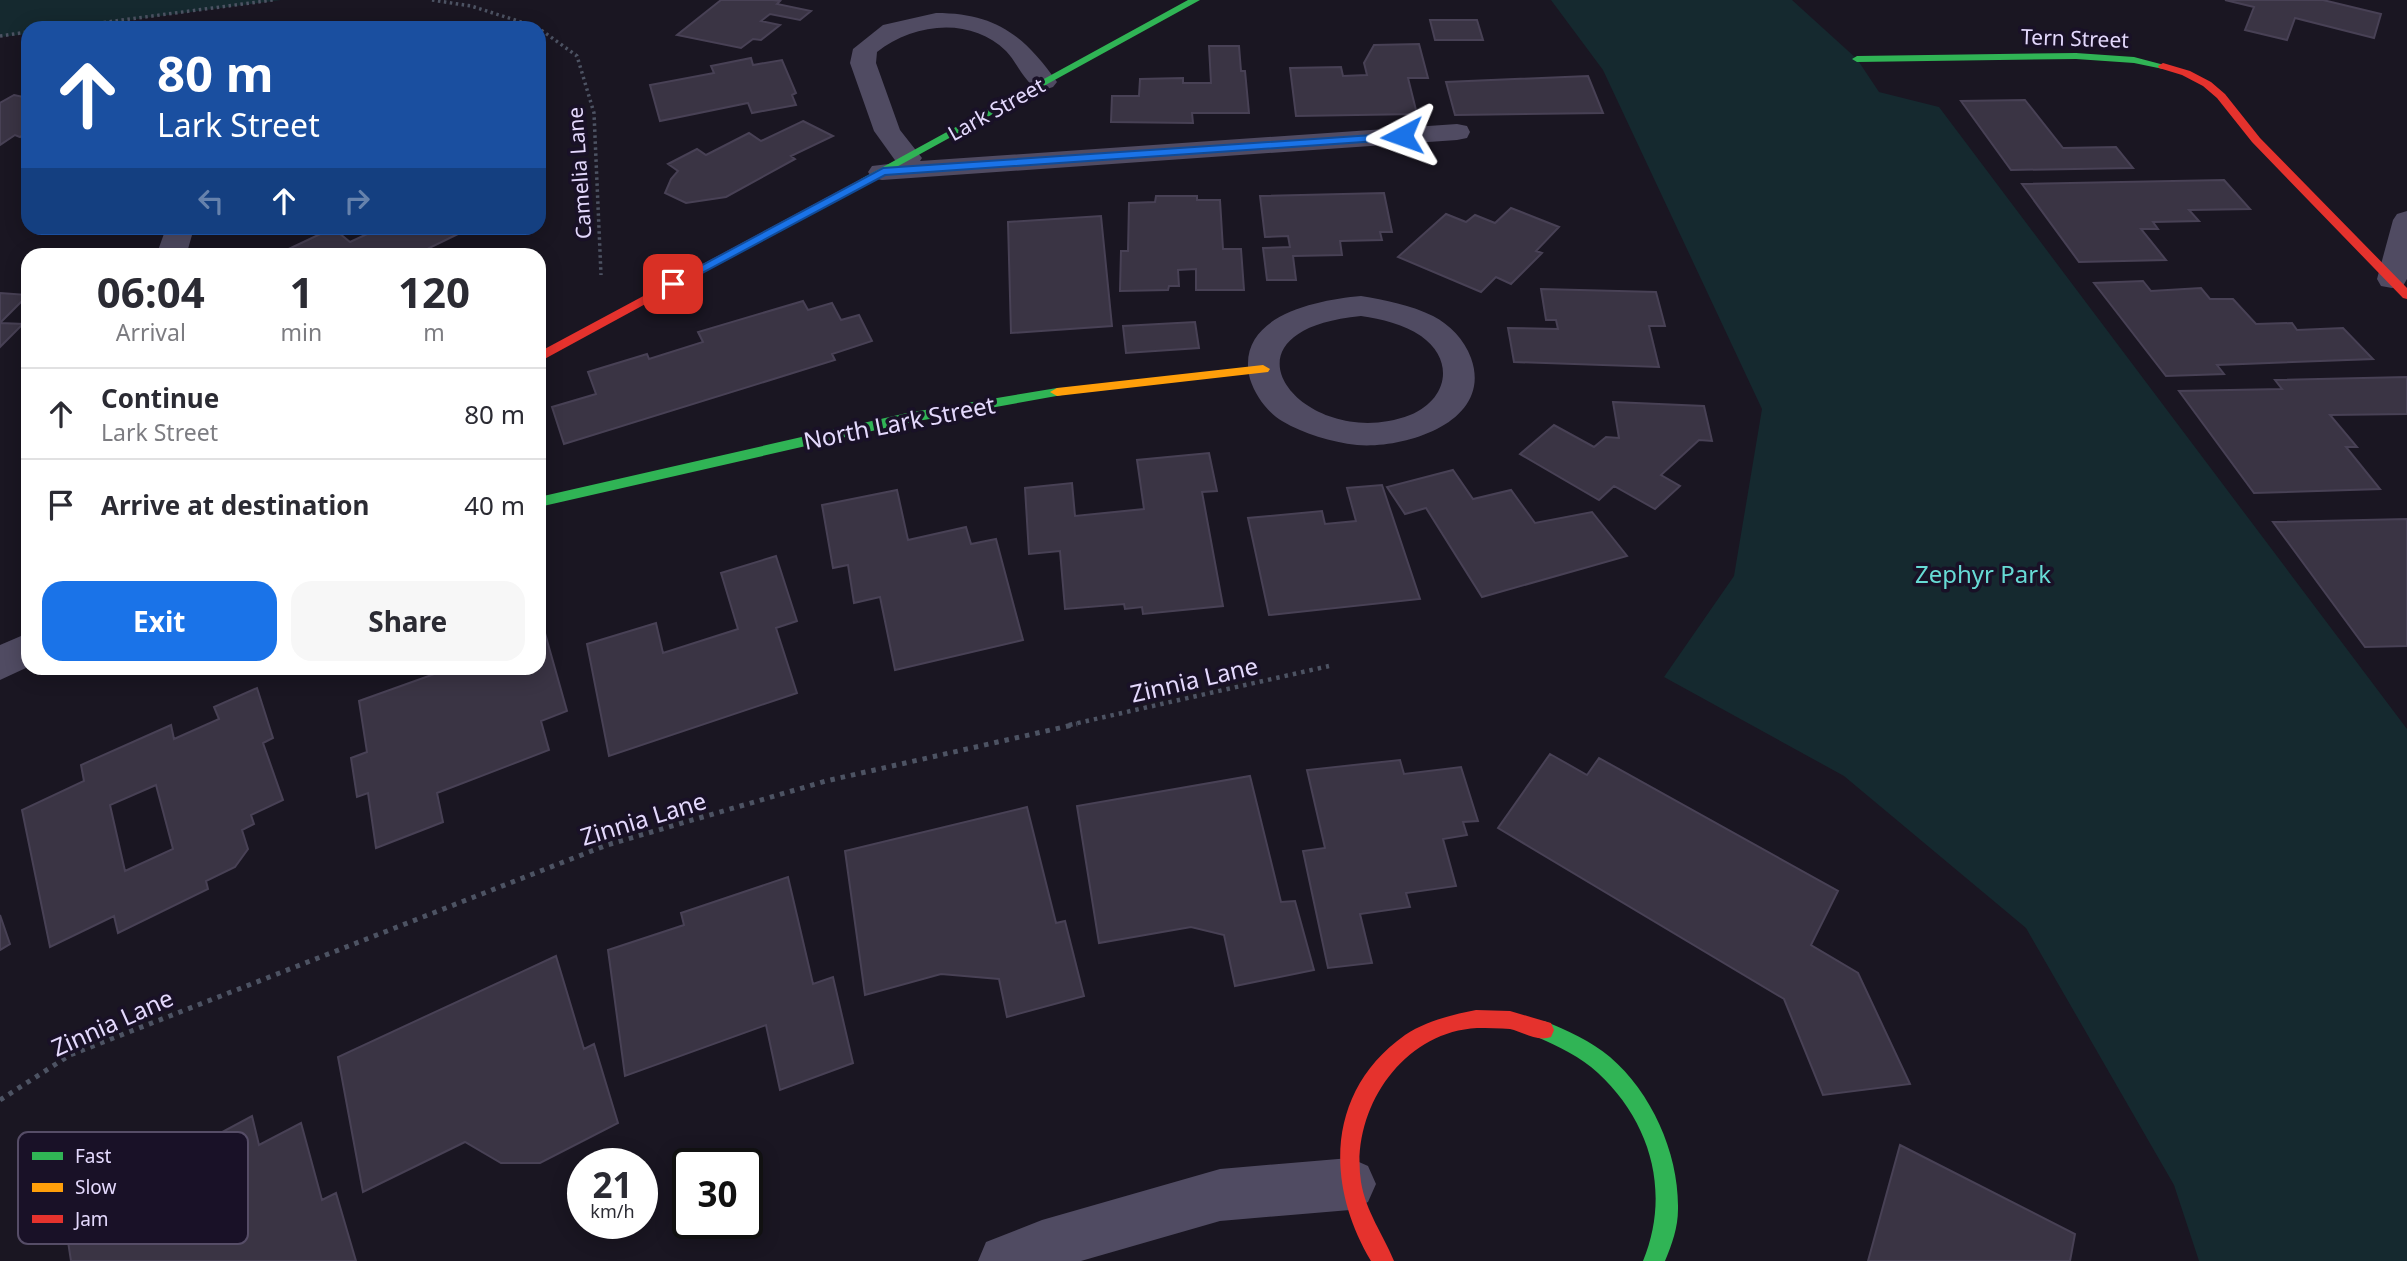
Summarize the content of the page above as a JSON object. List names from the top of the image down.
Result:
{
  "streets": {
    "street": ["Tern Street", "Lark Street", "North Lark Street"],
    "path": ["Camelia Lane", "Zinnia Lane"]
  },
  "crossings": [
    ["Lark Street", "Camelia Lane"]
  ],
  "parks": ["Zephyr Park"],
  "legend": ["Fast", "Slow", "Jam"],
  "page": {
    "turn": ["80 m", "Lark Street"],
    "eta": [
      "06:04",
      "Arrival",
      "1",
      "min",
      "120",
      "m"
    ],
    "list": [
      {
        "name": "Continue",
        "note": "Lark Street",
        "value": "80 m"
      },
      {
        "name": "Arrive at destination",
        "value": "40 m"
      }
    ],
    "buttons": ["Exit", "Share"],
    "speed": "21 km/h",
    "limit": "30"
  }
}
